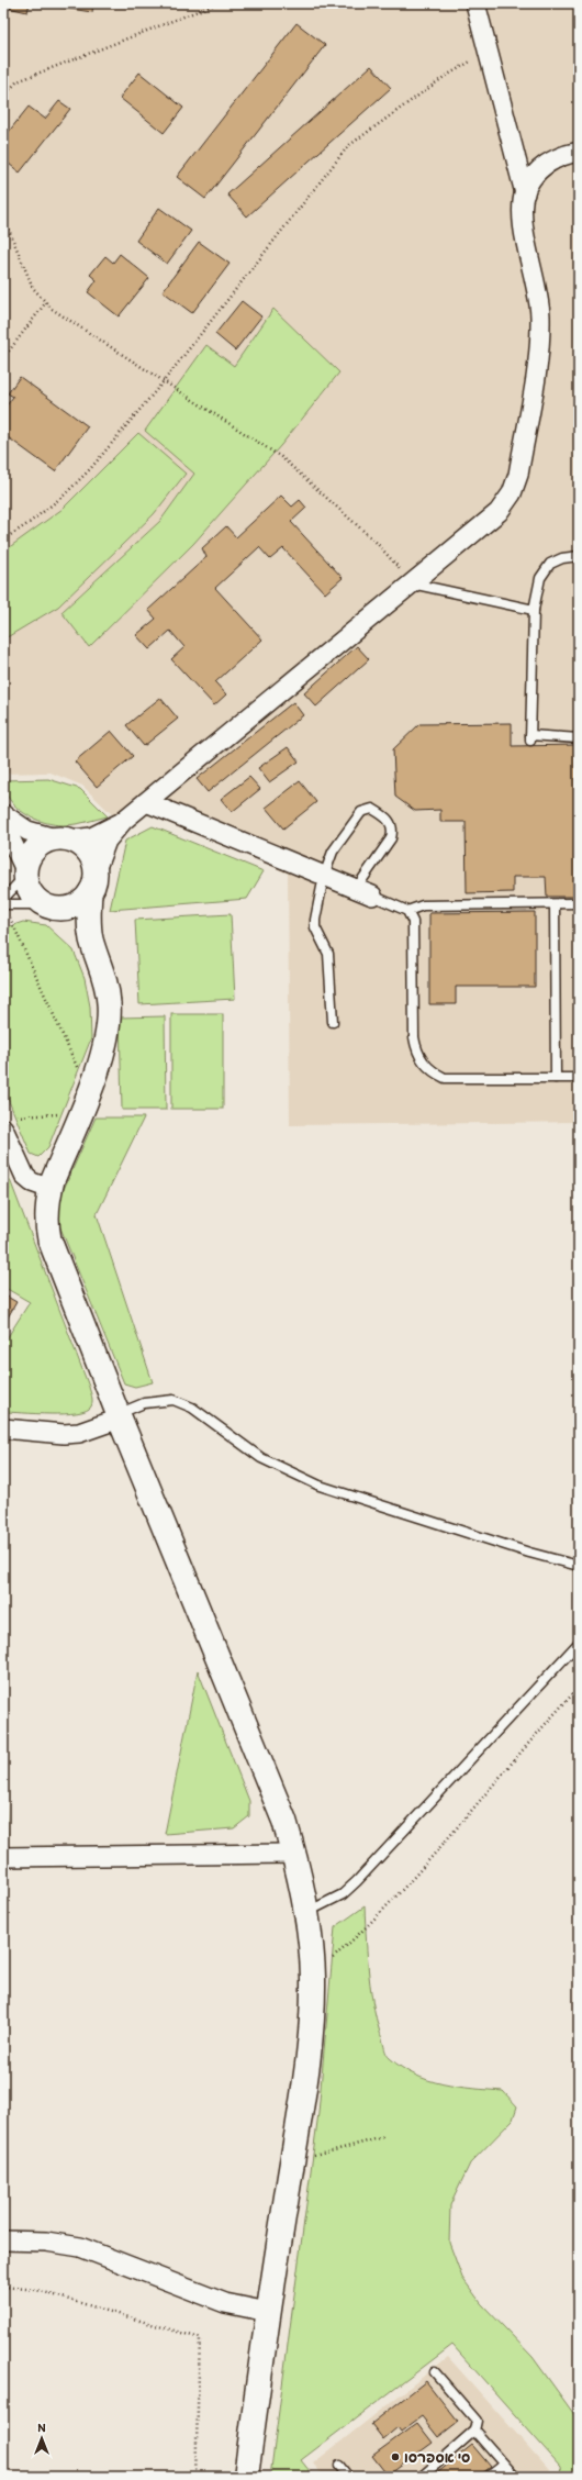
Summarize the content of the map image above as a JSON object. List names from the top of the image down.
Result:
{
  "places": ["סי אספרסו"],
  "north": "top"
}
